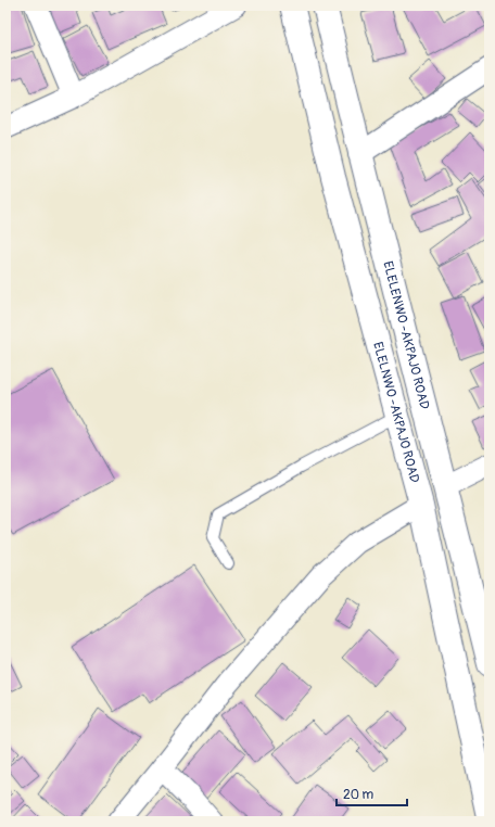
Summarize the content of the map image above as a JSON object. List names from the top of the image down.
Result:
{
  "streets": {
    "main road": ["ELELENWO -AKPAJO ROAD", "ELELNWO -AKPAJO ROAD"]
  },
  "scale_bar": "20 m"
}
